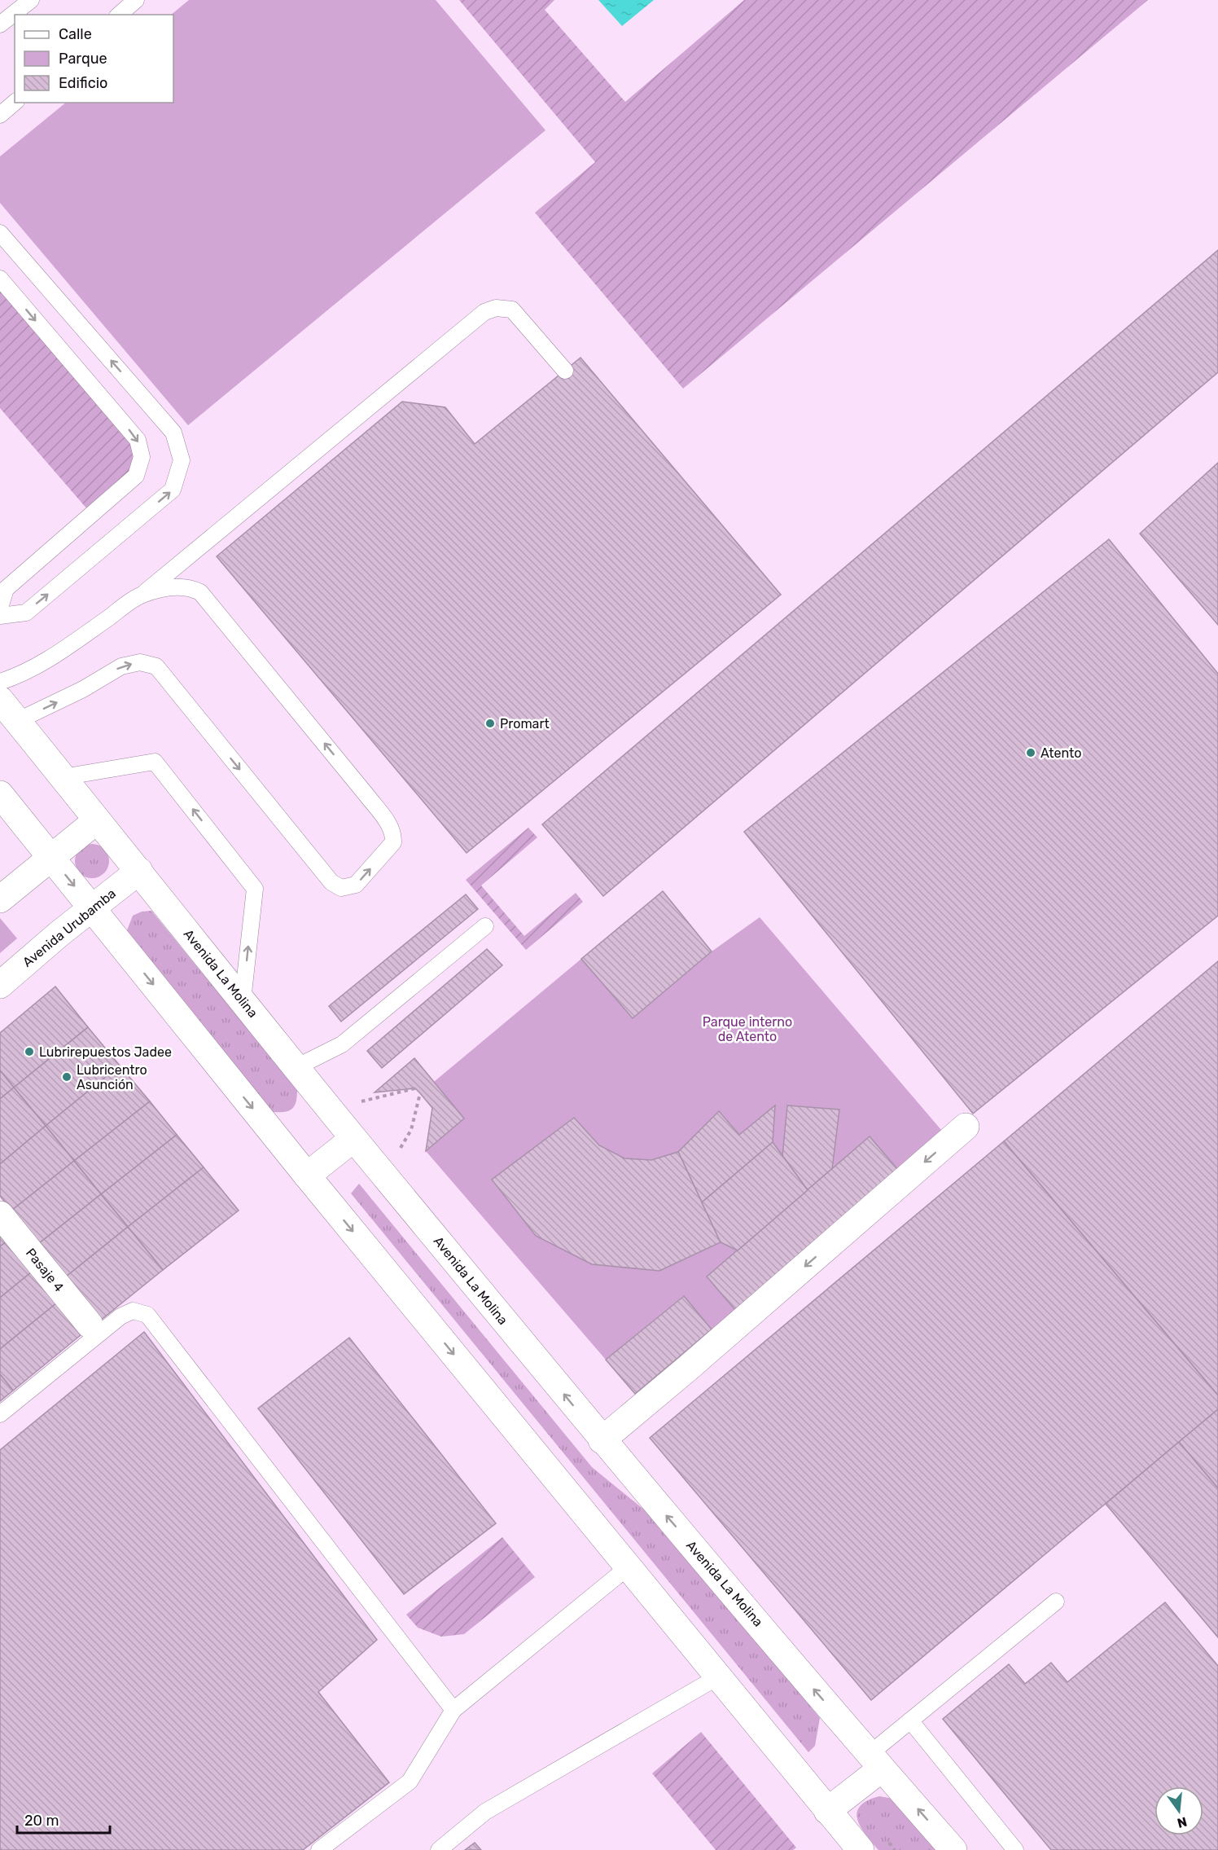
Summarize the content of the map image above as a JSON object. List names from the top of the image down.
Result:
{
  "streets": {
    "main road": ["Avenida Urubamba", "Avenida La Molina", "Pasaje 4"]
  },
  "crossings": [
    ["Avenida Urubamba", "Avenida La Molina"]
  ],
  "parks": ["Parque interno de Atento"],
  "places": [
    "Promart",
    "Atento",
    "Lubrirepuestos Jadee",
    "Lubricentro Asunción"
  ],
  "legend": ["Calle", "Parque", "Edificio"],
  "scale_bar": "20 m",
  "north": "bottom"
}
